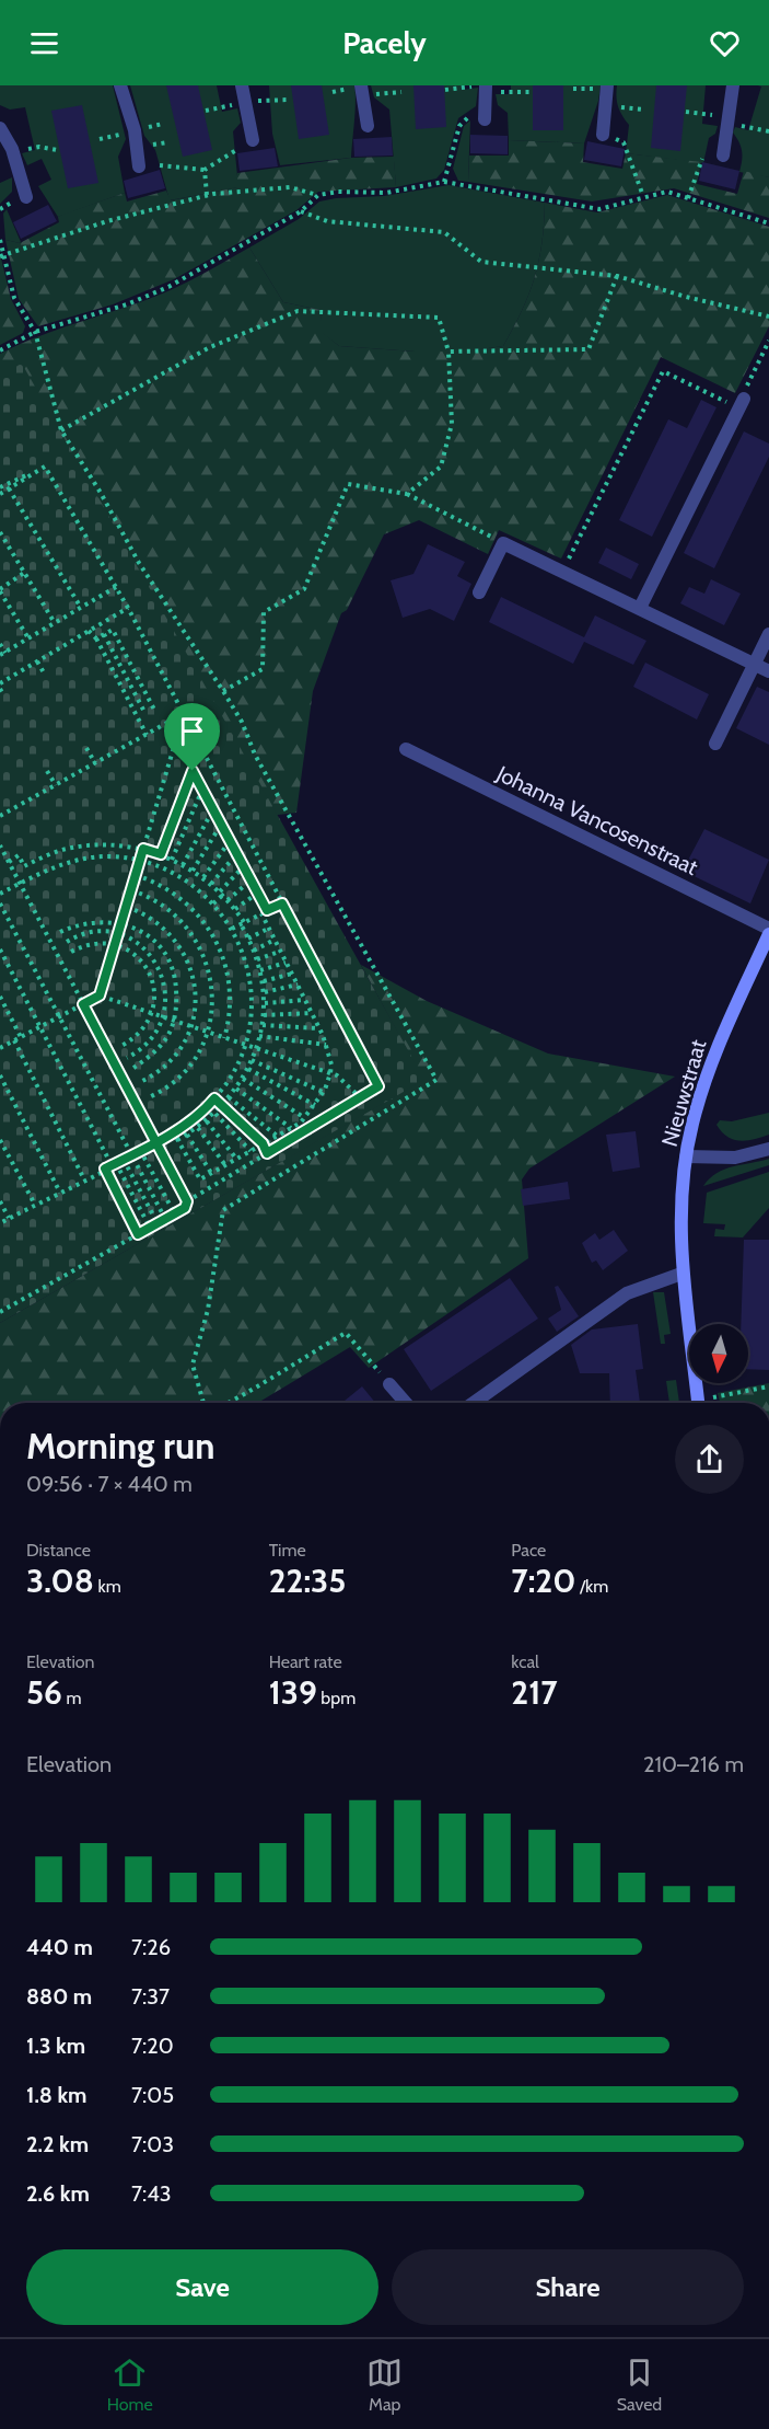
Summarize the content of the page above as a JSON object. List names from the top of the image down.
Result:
{
  "streets": {
    "street": ["Johanna Vancosenstraat", "Nieuwstraat"]
  },
  "north": "bottom",
  "page": {
    "header": "Pacely",
    "heading": ["Morning run", "09:56 · 7 × 440 m"],
    "stats": [
      ["Distance", "3.08 km"],
      ["Time", "22:35"],
      ["Pace", "7:20 /km"],
      ["Elevation", "56 m"],
      ["Heart rate", "139 bpm"],
      ["kcal", "217"]
    ],
    "chart": ["Elevation", "210–216 m"],
    "list": [
      {
        "name": "440 m",
        "note": "7:26"
      },
      {
        "name": "880 m",
        "note": "7:37"
      },
      {
        "name": "1.3 km",
        "note": "7:20"
      },
      {
        "name": "1.8 km",
        "note": "7:05"
      },
      {
        "name": "2.2 km",
        "note": "7:03"
      },
      {
        "name": "2.6 km",
        "note": "7:43"
      }
    ],
    "buttons": ["Save", "Share"],
    "tabs": ["Home", "Map", "Saved"]
  }
}
